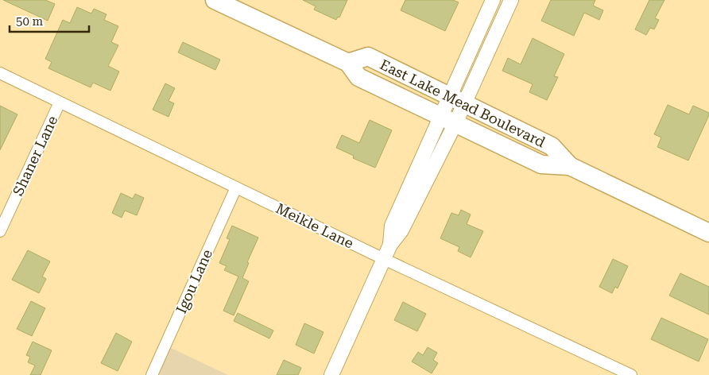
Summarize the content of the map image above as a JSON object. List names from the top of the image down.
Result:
{
  "streets": {
    "main road": ["East Lake Mead Boulevard"],
    "street": ["Shaner Lane", "Meikle Lane", "Igou Lane"]
  },
  "crossings": [
    ["Shaner Lane", "Meikle Lane"],
    ["Meikle Lane", "Igou Lane"]
  ],
  "scale_bar": "50 m"
}
